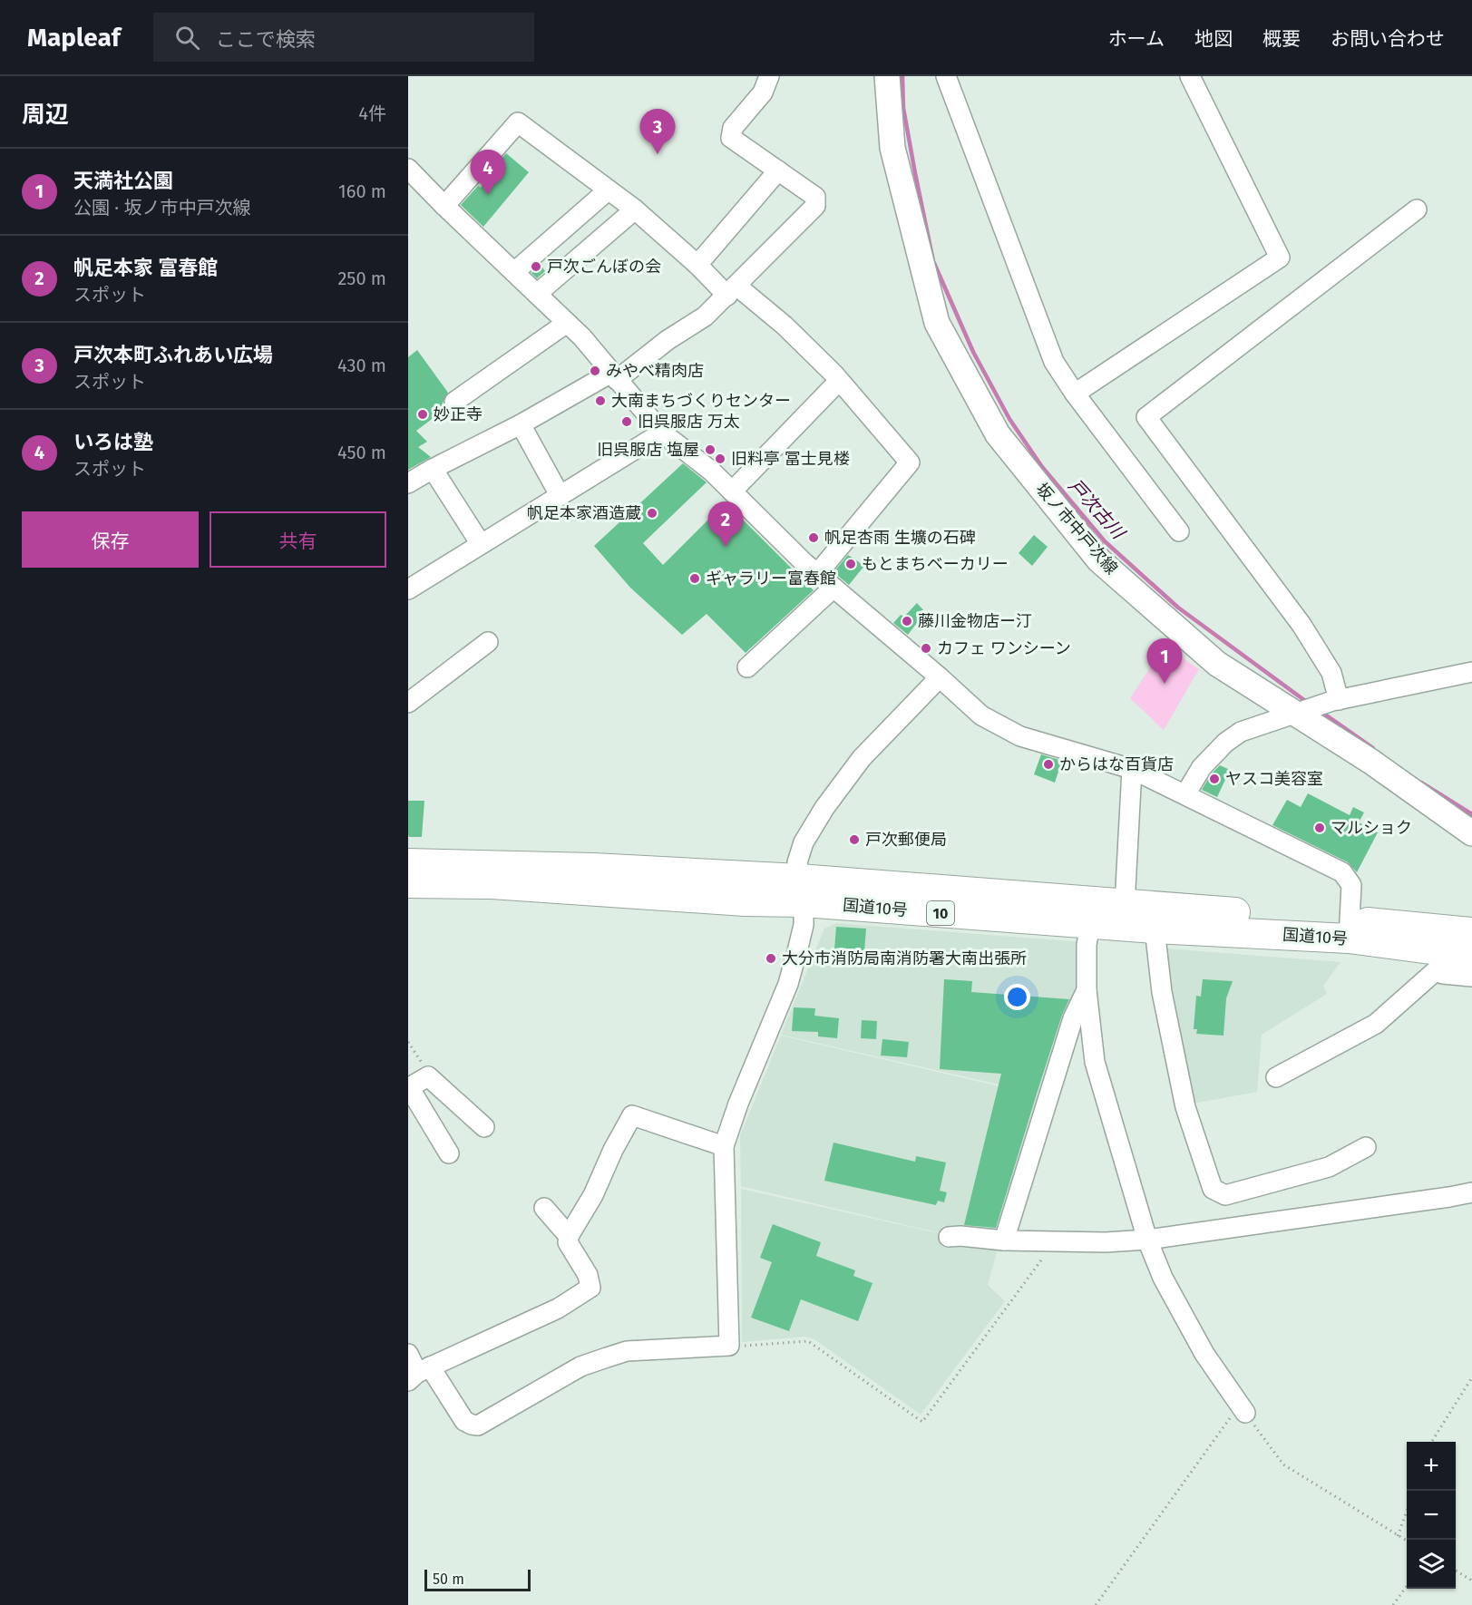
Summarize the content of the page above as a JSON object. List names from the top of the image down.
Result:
{
  "streets": {
    "highway": ["国道10号", "10"],
    "main road": ["坂ノ市中戸次線"]
  },
  "water": ["戸次古川"],
  "places": [
    "戸次ごんぼの会",
    "みやべ精肉店",
    "大南まちづくりセンター",
    "妙正寺",
    "旧呉服店 万太",
    "旧呉服店 塩屋",
    "旧料亭 冨士見楼",
    "帆足本家酒造蔵",
    "帆足杏雨 生壙の石碑",
    "もとまちベーカリー",
    "ギャラリー富春館",
    "藤川金物店ー汀",
    "カフェ ワンシーン",
    "からはな百貨店",
    "ヤスコ美容室",
    "マルショク",
    "戸次郵便局",
    "大分市消防局南消防署大南出張所"
  ],
  "scale_bar": "50 m",
  "page": {
    "header": "Mapleaf",
    "search": "ここで検索",
    "nav": [
      "ホーム",
      "地図",
      "概要",
      "お問い合わせ"
    ],
    "heading": ["周辺", "4件"],
    "pins": [
      "3",
      "4",
      "2",
      "1"
    ],
    "list": [
      {
        "mark": "1",
        "name": "天満社公園",
        "note": "公園 · 坂ノ市中戸次線",
        "value": "160 m"
      },
      {
        "mark": "2",
        "name": "帆足本家 富春館",
        "note": "スポット",
        "value": "250 m"
      },
      {
        "mark": "3",
        "name": "戸次本町ふれあい広場",
        "note": "スポット",
        "value": "430 m"
      },
      {
        "mark": "4",
        "name": "いろは塾",
        "note": "スポット",
        "value": "450 m"
      }
    ],
    "buttons": ["保存", "共有"],
    "map_buttons": ["+", "−"],
    "scale": "50 m"
  }
}
